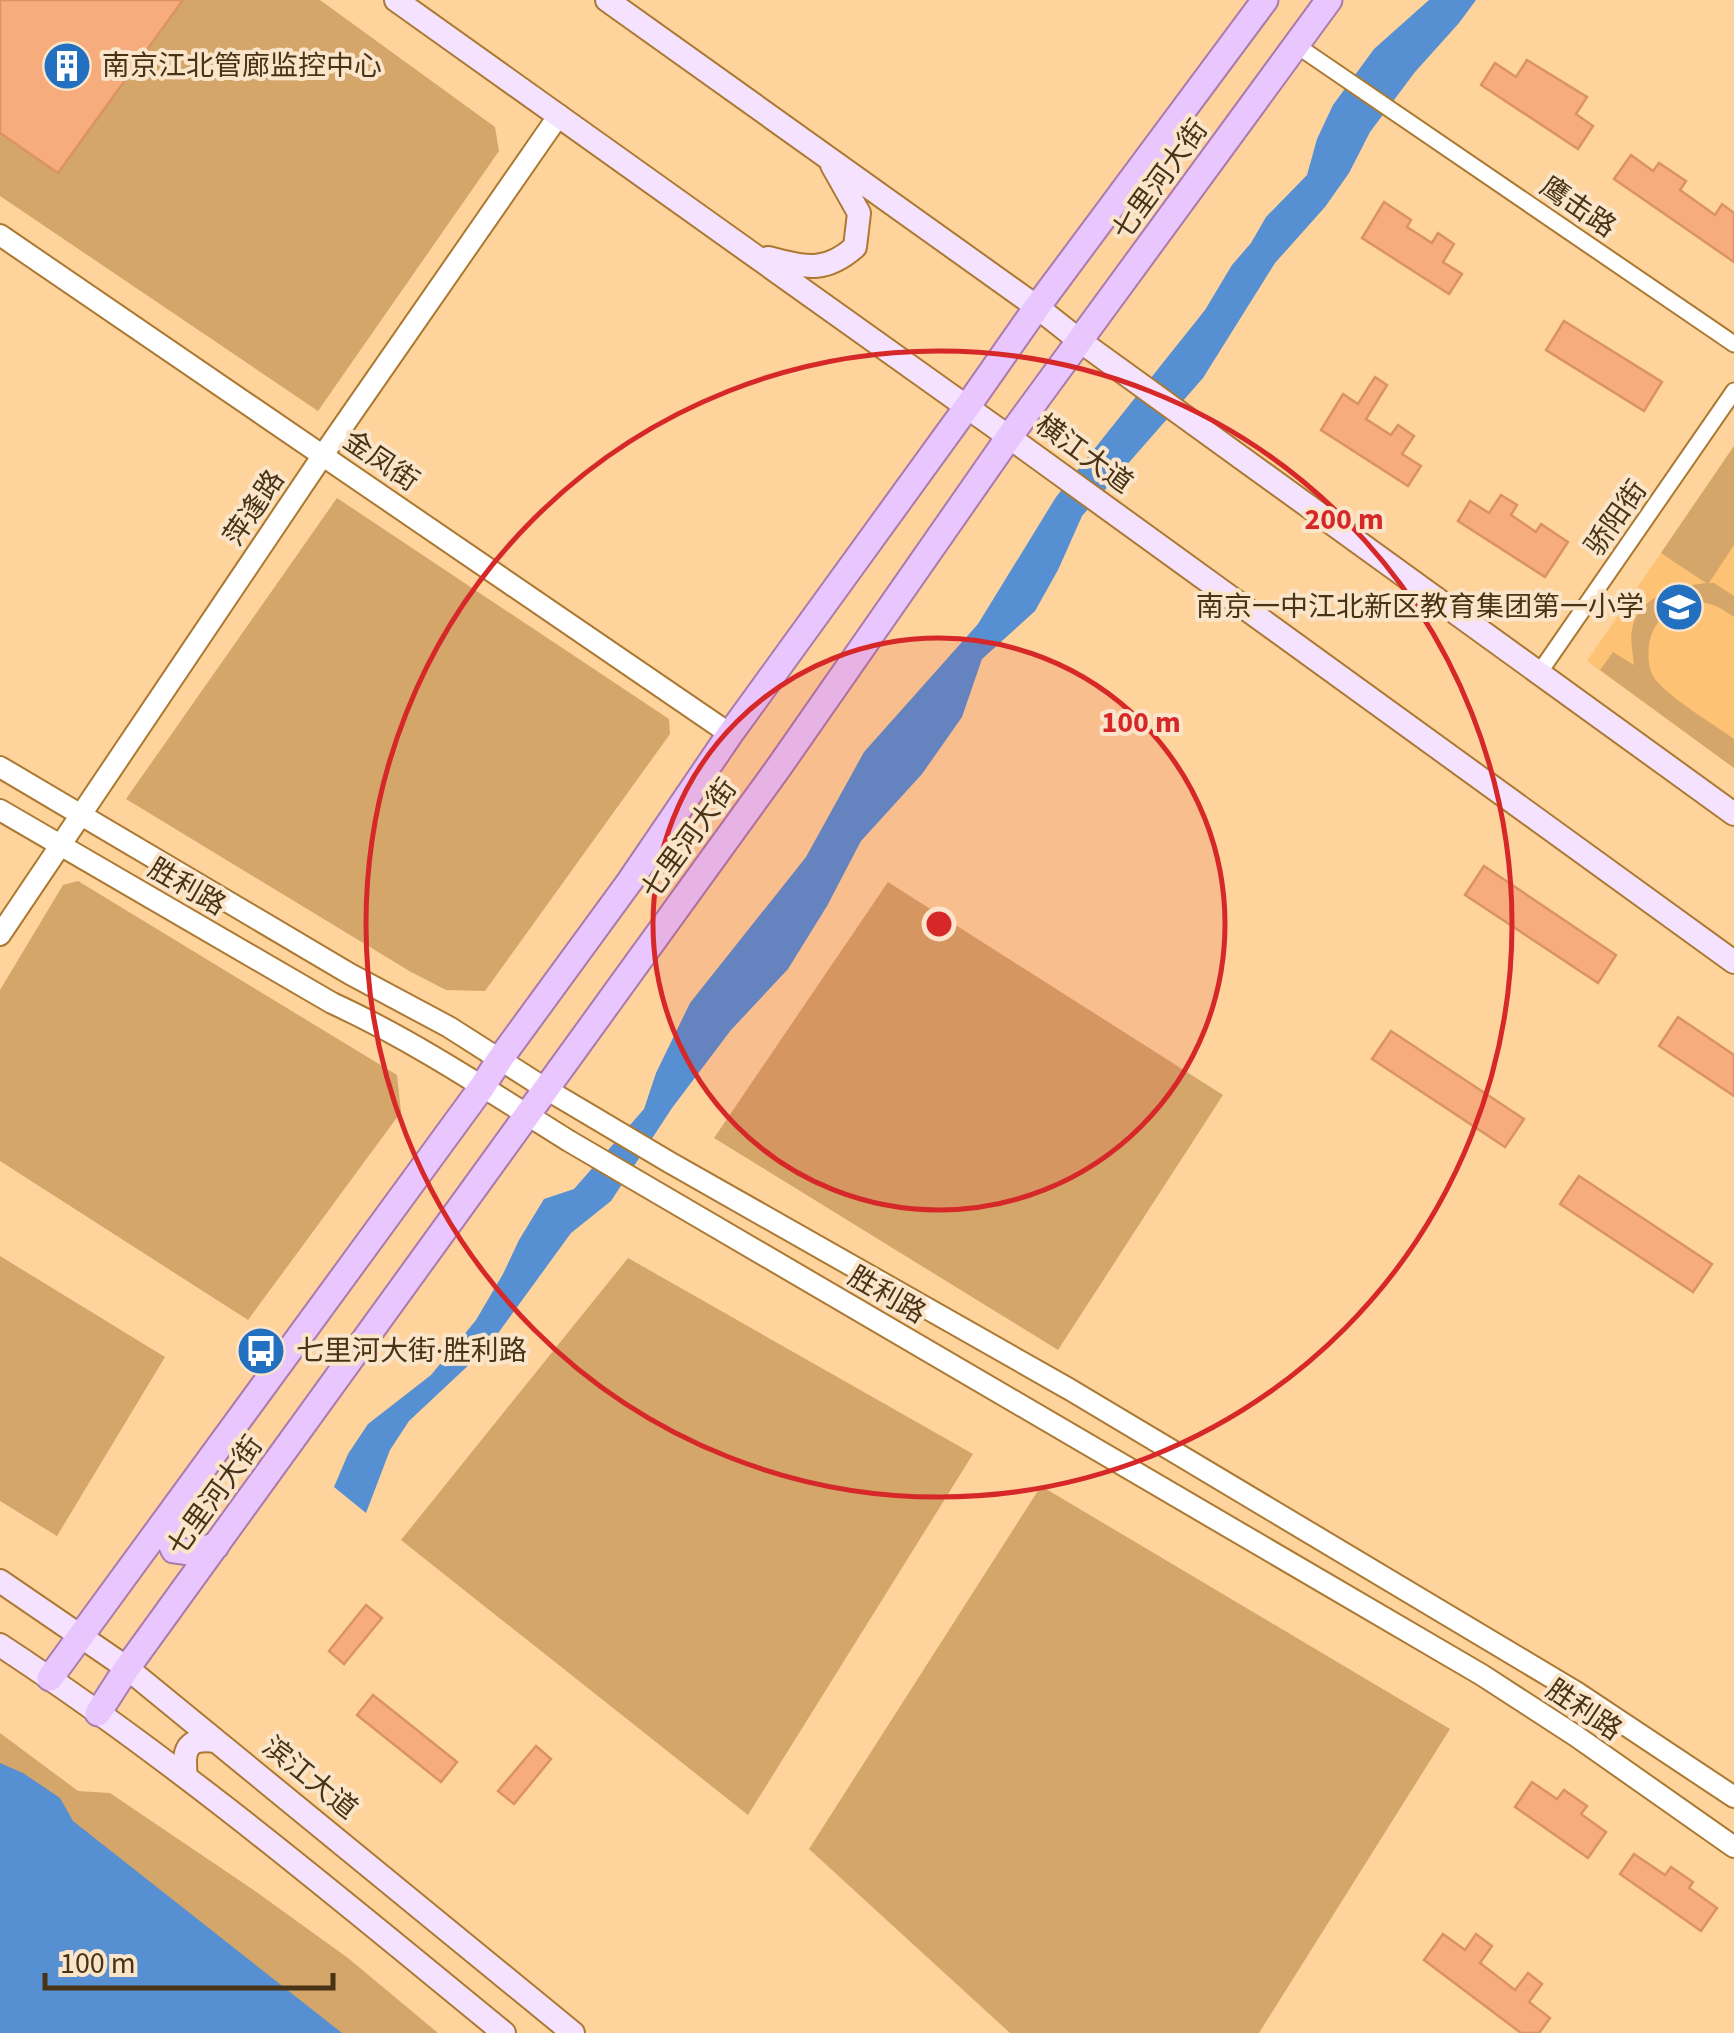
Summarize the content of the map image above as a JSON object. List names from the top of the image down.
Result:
{
  "streets": {
    "main road": ["七里河大街", "横江大道", "滨江大道"],
    "street": [
      "鹰击路",
      "金凤街",
      "萍逢路",
      "骄阳街",
      "胜利路"
    ]
  },
  "crossings": [
    ["七里河大街", "鹰击路"],
    ["七里河大街", "横江大道"],
    ["七里河大街", "金凤街"],
    ["七里河大街", "胜利路"],
    ["七里河大街", "滨江大道"],
    ["横江大道", "萍逢路"],
    ["金凤街", "萍逢路"],
    ["萍逢路", "胜利路"]
  ],
  "places": {
    "building": ["南京江北管廊监控中心"],
    "school or university": ["南京一中江北新区教育集团第一小学"],
    "bus stop": ["七里河大街·胜利路"]
  },
  "scale_bar": "100 m",
  "rings": ["200 m", "100 m"]
}
